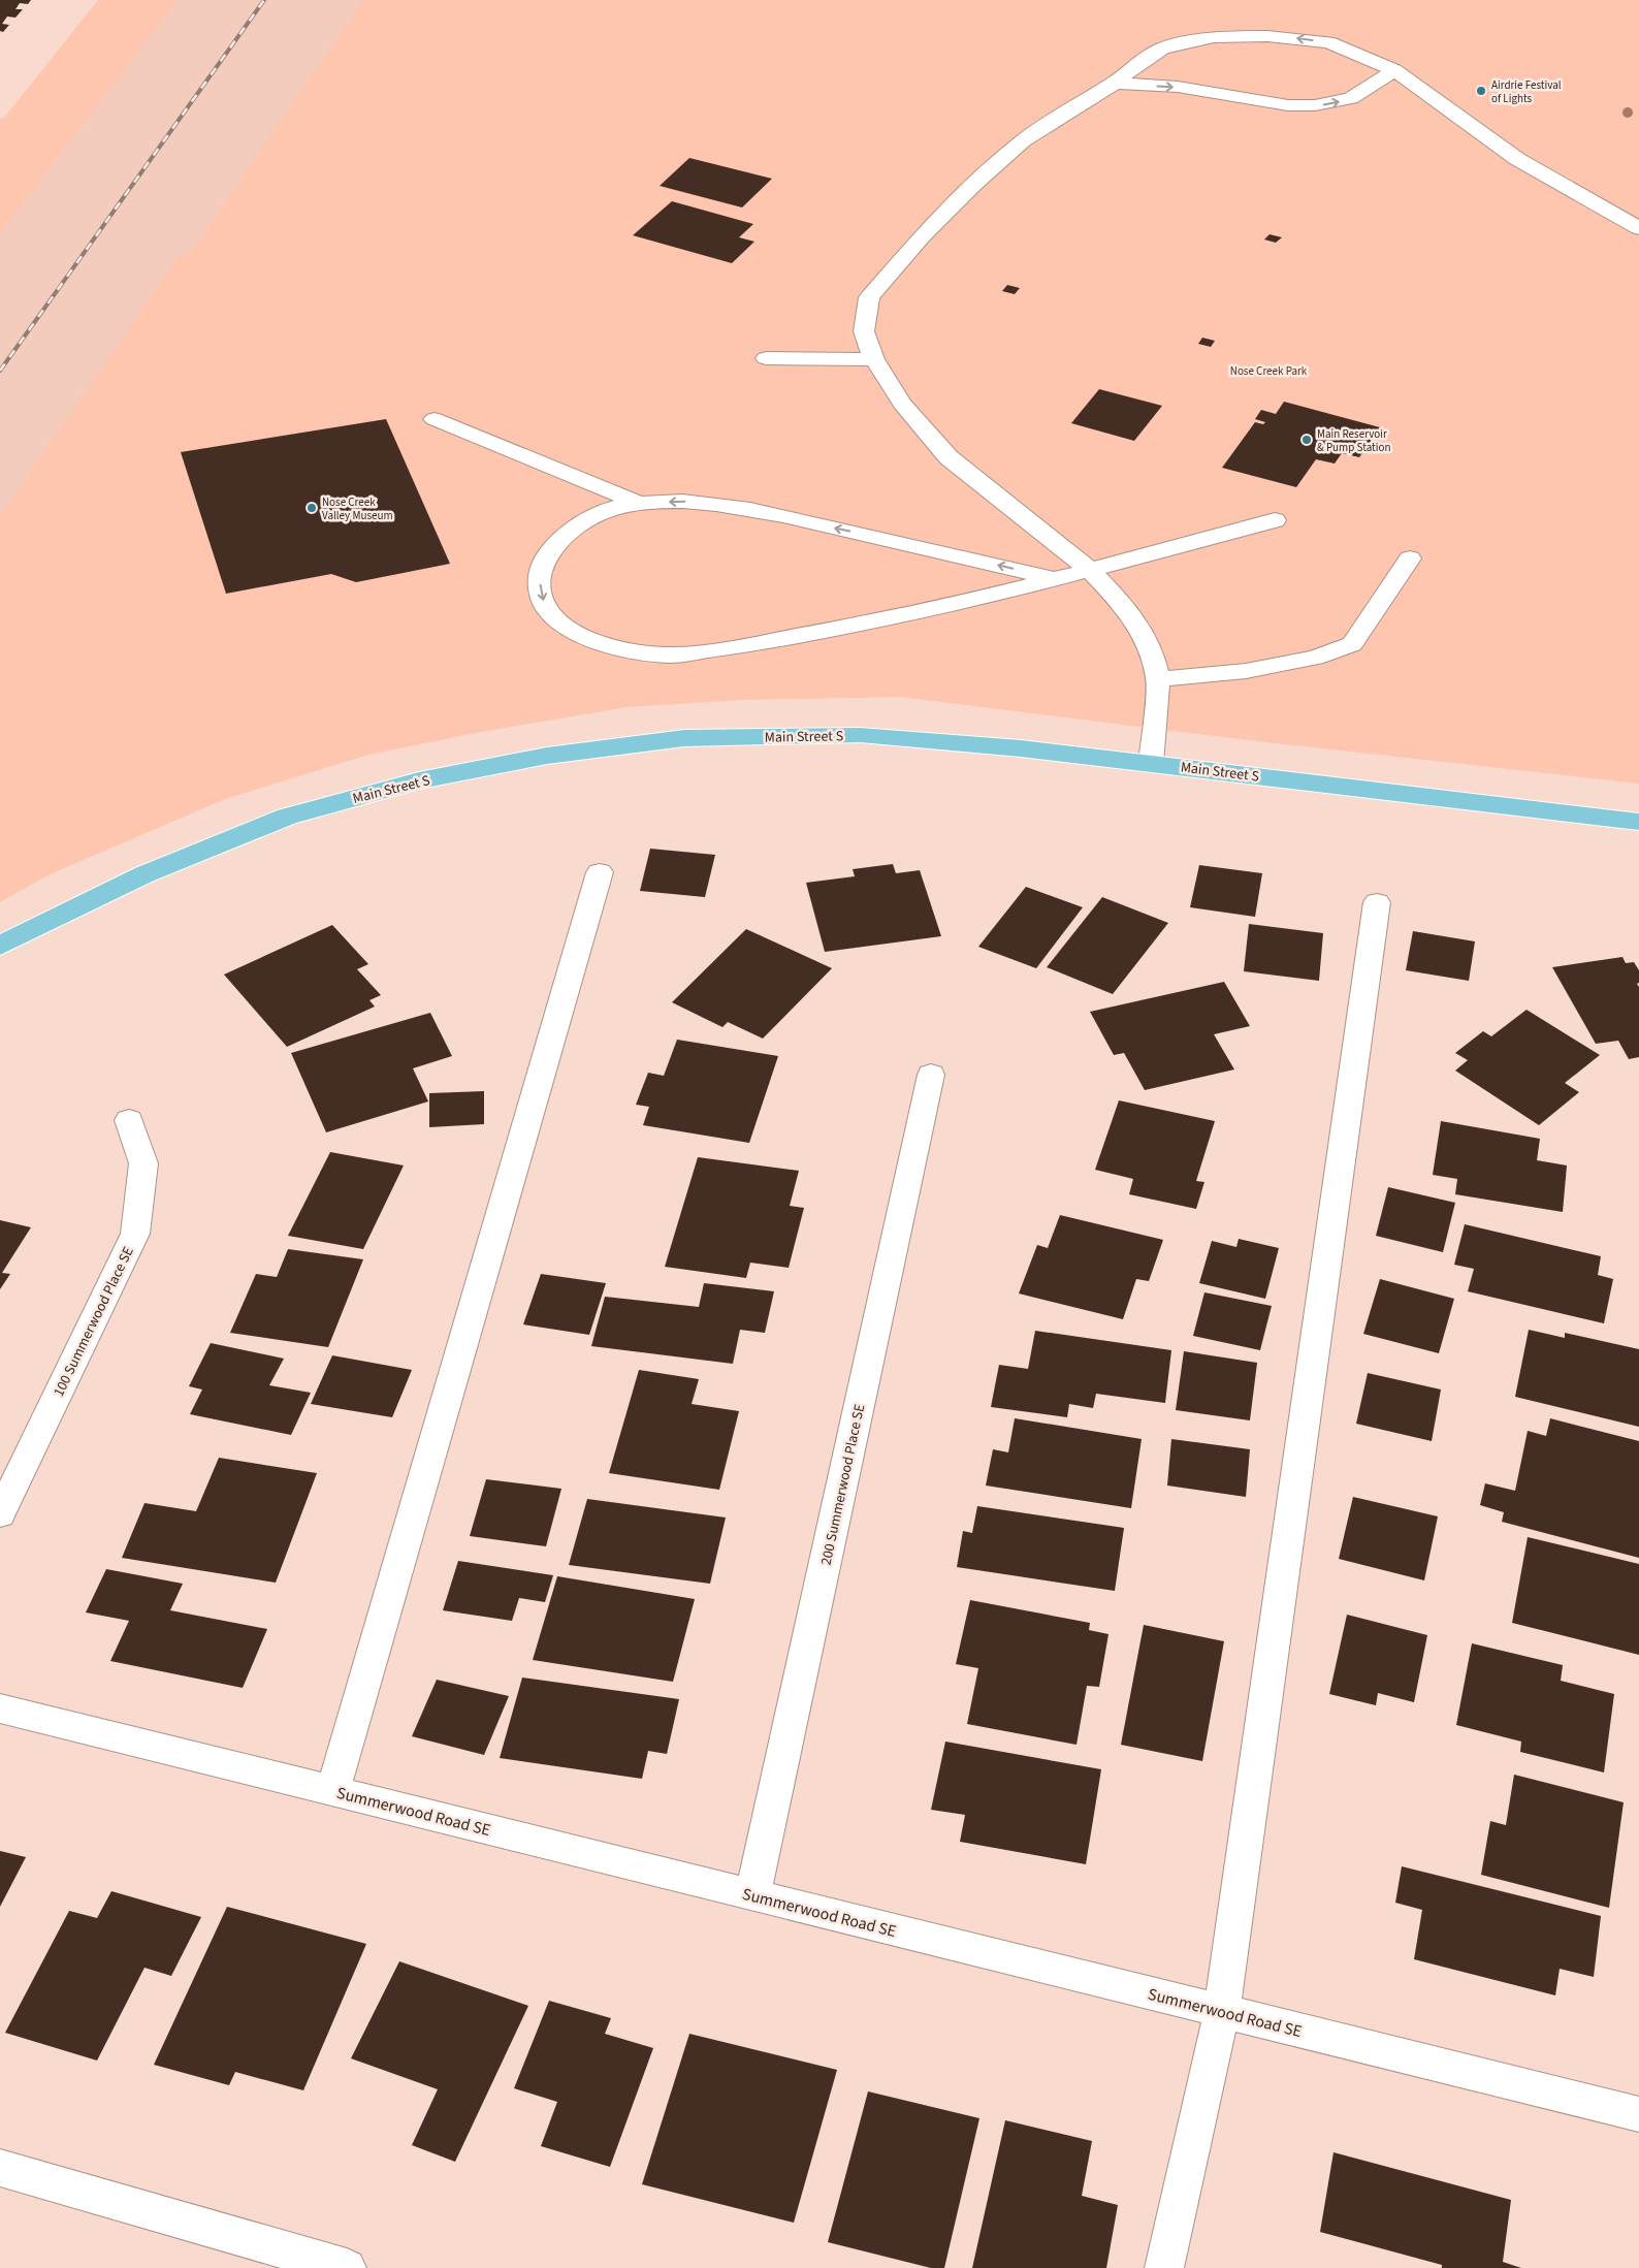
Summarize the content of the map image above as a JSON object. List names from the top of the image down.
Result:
{
  "streets": {
    "main road": ["Main Street S"],
    "street": ["100 Summerwood Place SE", "200 Summerwood Place SE", "Summerwood Road SE"]
  },
  "crossings": [
    ["200 Summerwood Place SE", "Summerwood Road SE"]
  ],
  "parks": ["Nose Creek Park"],
  "places": ["Airdrie Festival of Lights", "Main Reservoir & Pump Station", "Nose Creek Valley Museum"]
}
